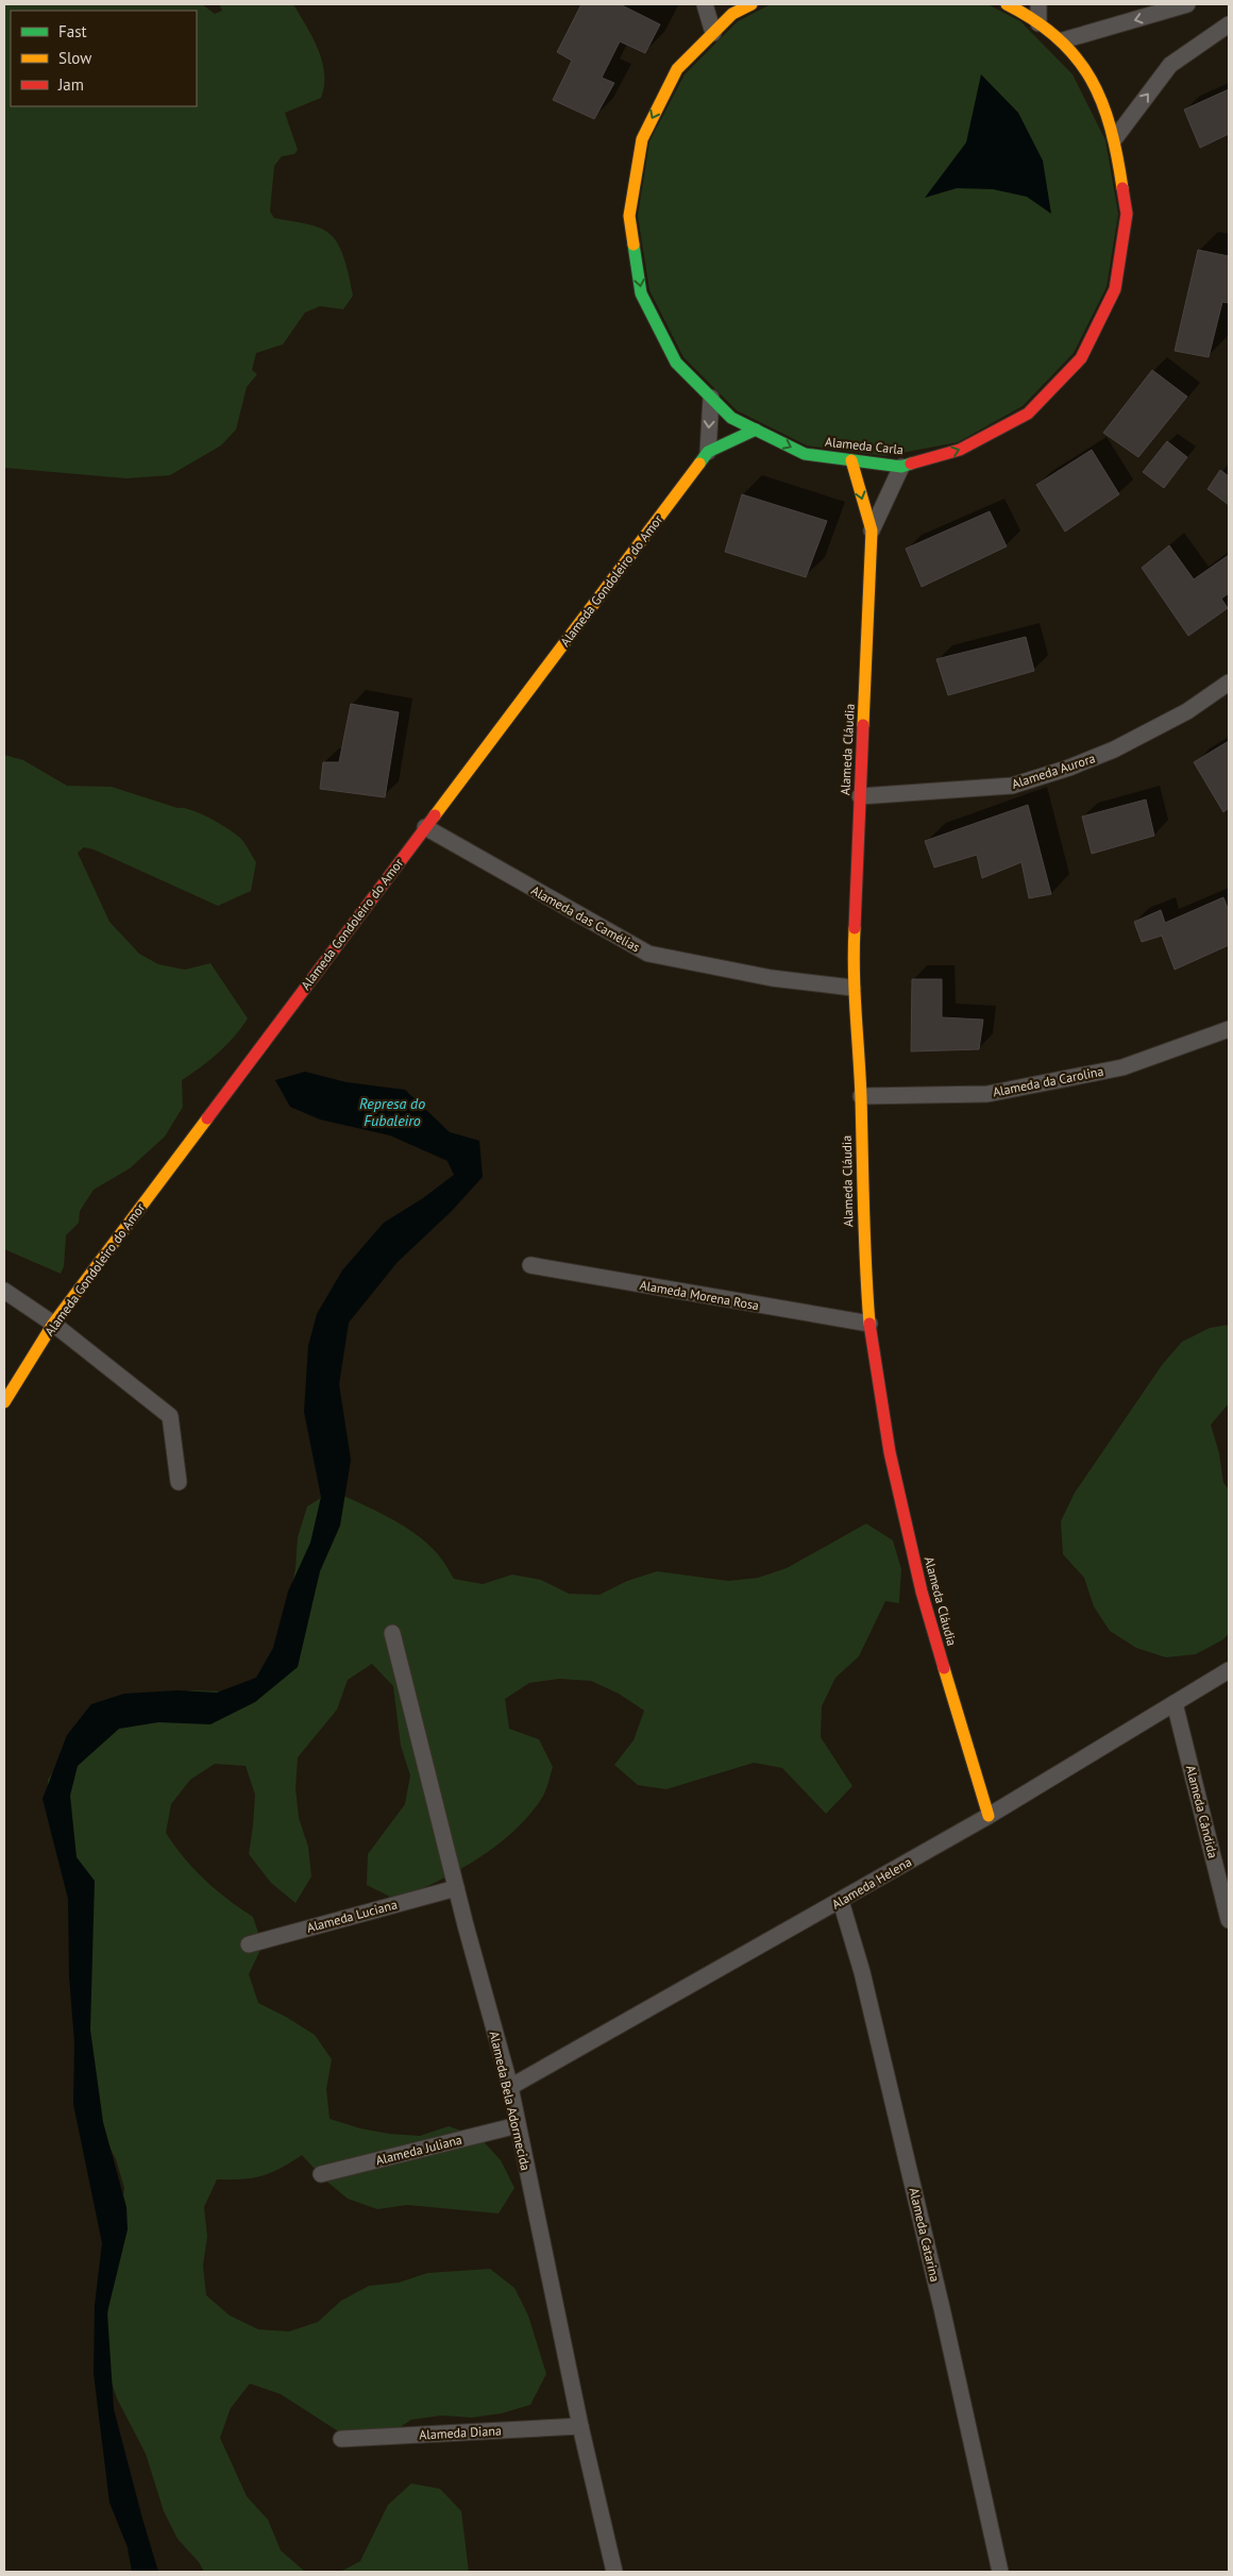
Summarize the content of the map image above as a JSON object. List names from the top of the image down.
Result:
{
  "streets": {
    "street": [
      "Alameda Carla",
      "Alameda Gondoleiro do Amor",
      "Alameda Cláudia",
      "Alameda Aurora",
      "Alameda das Camélias",
      "Alameda da Carolina",
      "Alameda Morena Rosa",
      "Alameda Cândida",
      "Alameda Helena",
      "Alameda Luciana",
      "Alameda Bela Adormecida",
      "Alameda Juliana",
      "Alameda Catarina",
      "Alameda Diana"
    ]
  },
  "crossings": [
    ["Alameda Carla", "Alameda Gondoleiro do Amor"],
    ["Alameda Carla", "Alameda Cláudia"],
    ["Alameda Gondoleiro do Amor", "Alameda das Camélias"],
    ["Alameda Cláudia", "Alameda Aurora"],
    ["Alameda Cláudia", "Alameda das Camélias"],
    ["Alameda Cláudia", "Alameda da Carolina"],
    ["Alameda Cláudia", "Alameda Morena Rosa"],
    ["Alameda Cláudia", "Alameda Helena"],
    ["Alameda Cândida", "Alameda Helena"],
    ["Alameda Helena", "Alameda Bela Adormecida"],
    ["Alameda Helena", "Alameda Catarina"],
    ["Alameda Luciana", "Alameda Bela Adormecida"],
    ["Alameda Bela Adormecida", "Alameda Juliana"],
    ["Alameda Bela Adormecida", "Alameda Diana"]
  ],
  "water": ["Represa do Fubaleiro"],
  "legend": ["Fast", "Slow", "Jam"]
}
